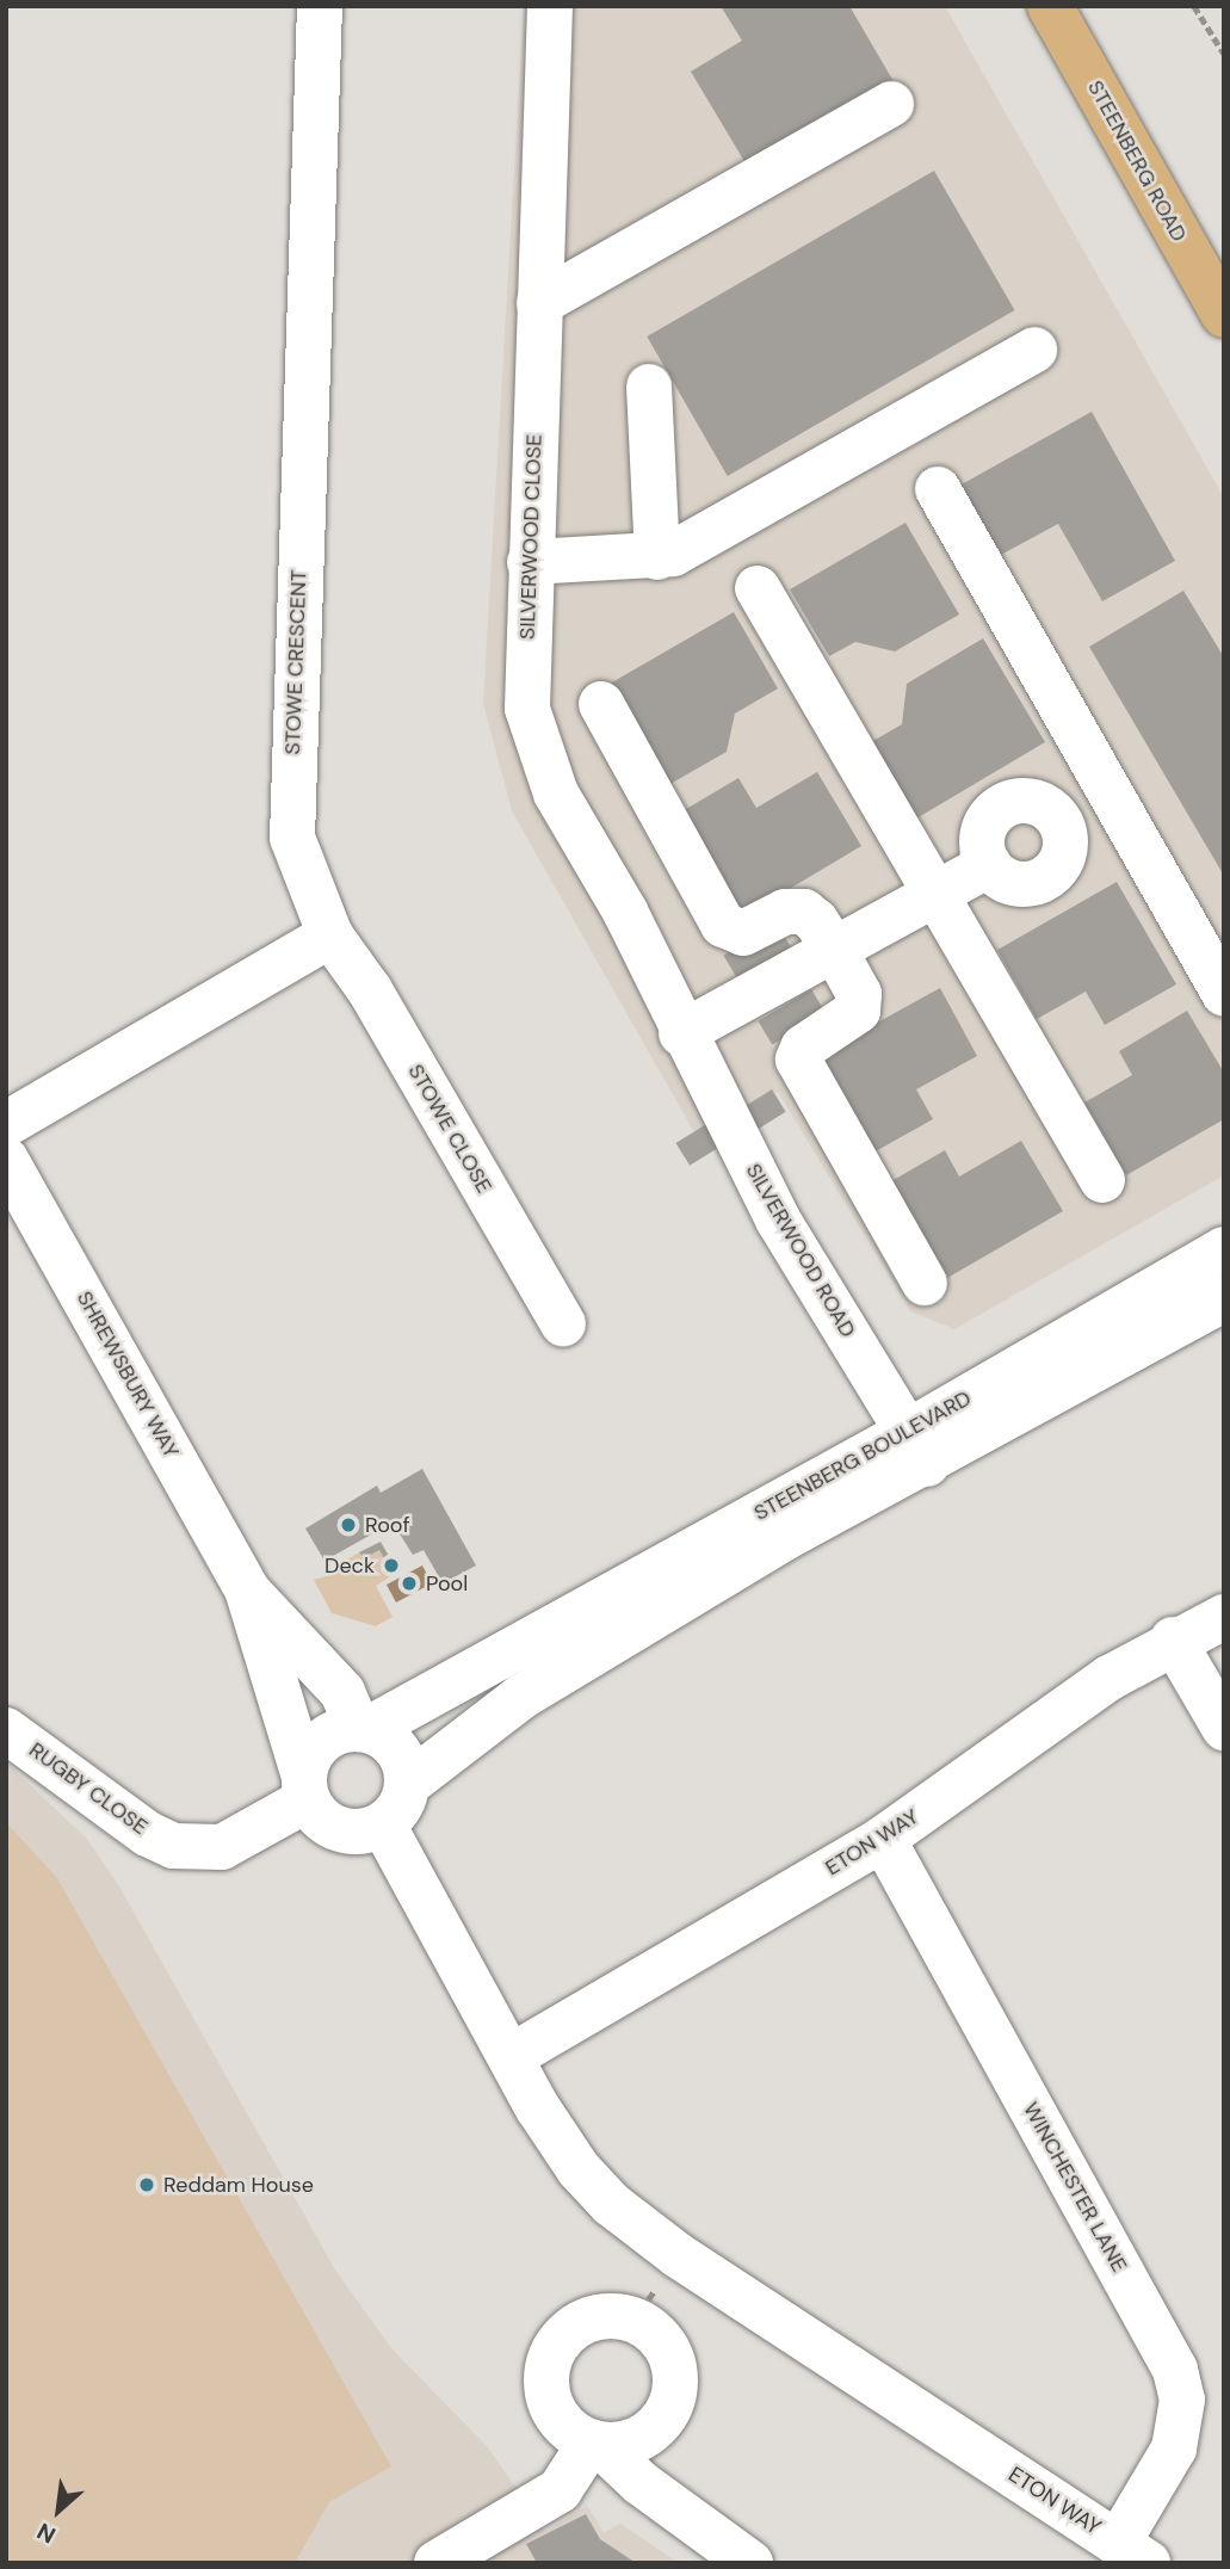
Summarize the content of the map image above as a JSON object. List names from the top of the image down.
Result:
{
  "streets": {
    "main road": ["STEENBERG ROAD"],
    "street": [
      "SILVERWOOD CLOSE",
      "STOWE CRESCENT",
      "STOWE CLOSE",
      "SILVERWOOD ROAD",
      "SHREWSBURY WAY",
      "STEENBERG BOULEVARD",
      "RUGBY CLOSE",
      "ETON WAY",
      "WINCHESTER LANE"
    ]
  },
  "crossings": [
    ["SILVERWOOD CLOSE", "SILVERWOOD ROAD"],
    ["STOWE CRESCENT", "STOWE CLOSE"],
    ["SILVERWOOD ROAD", "STEENBERG BOULEVARD"],
    ["STEENBERG BOULEVARD", "RUGBY CLOSE"],
    ["STEENBERG BOULEVARD", "ETON WAY"],
    ["RUGBY CLOSE", "ETON WAY"],
    ["ETON WAY", "WINCHESTER LANE"]
  ],
  "places": [
    "Roof",
    "Deck",
    "Pool",
    "Reddam House"
  ],
  "north": "bottom left"
}
